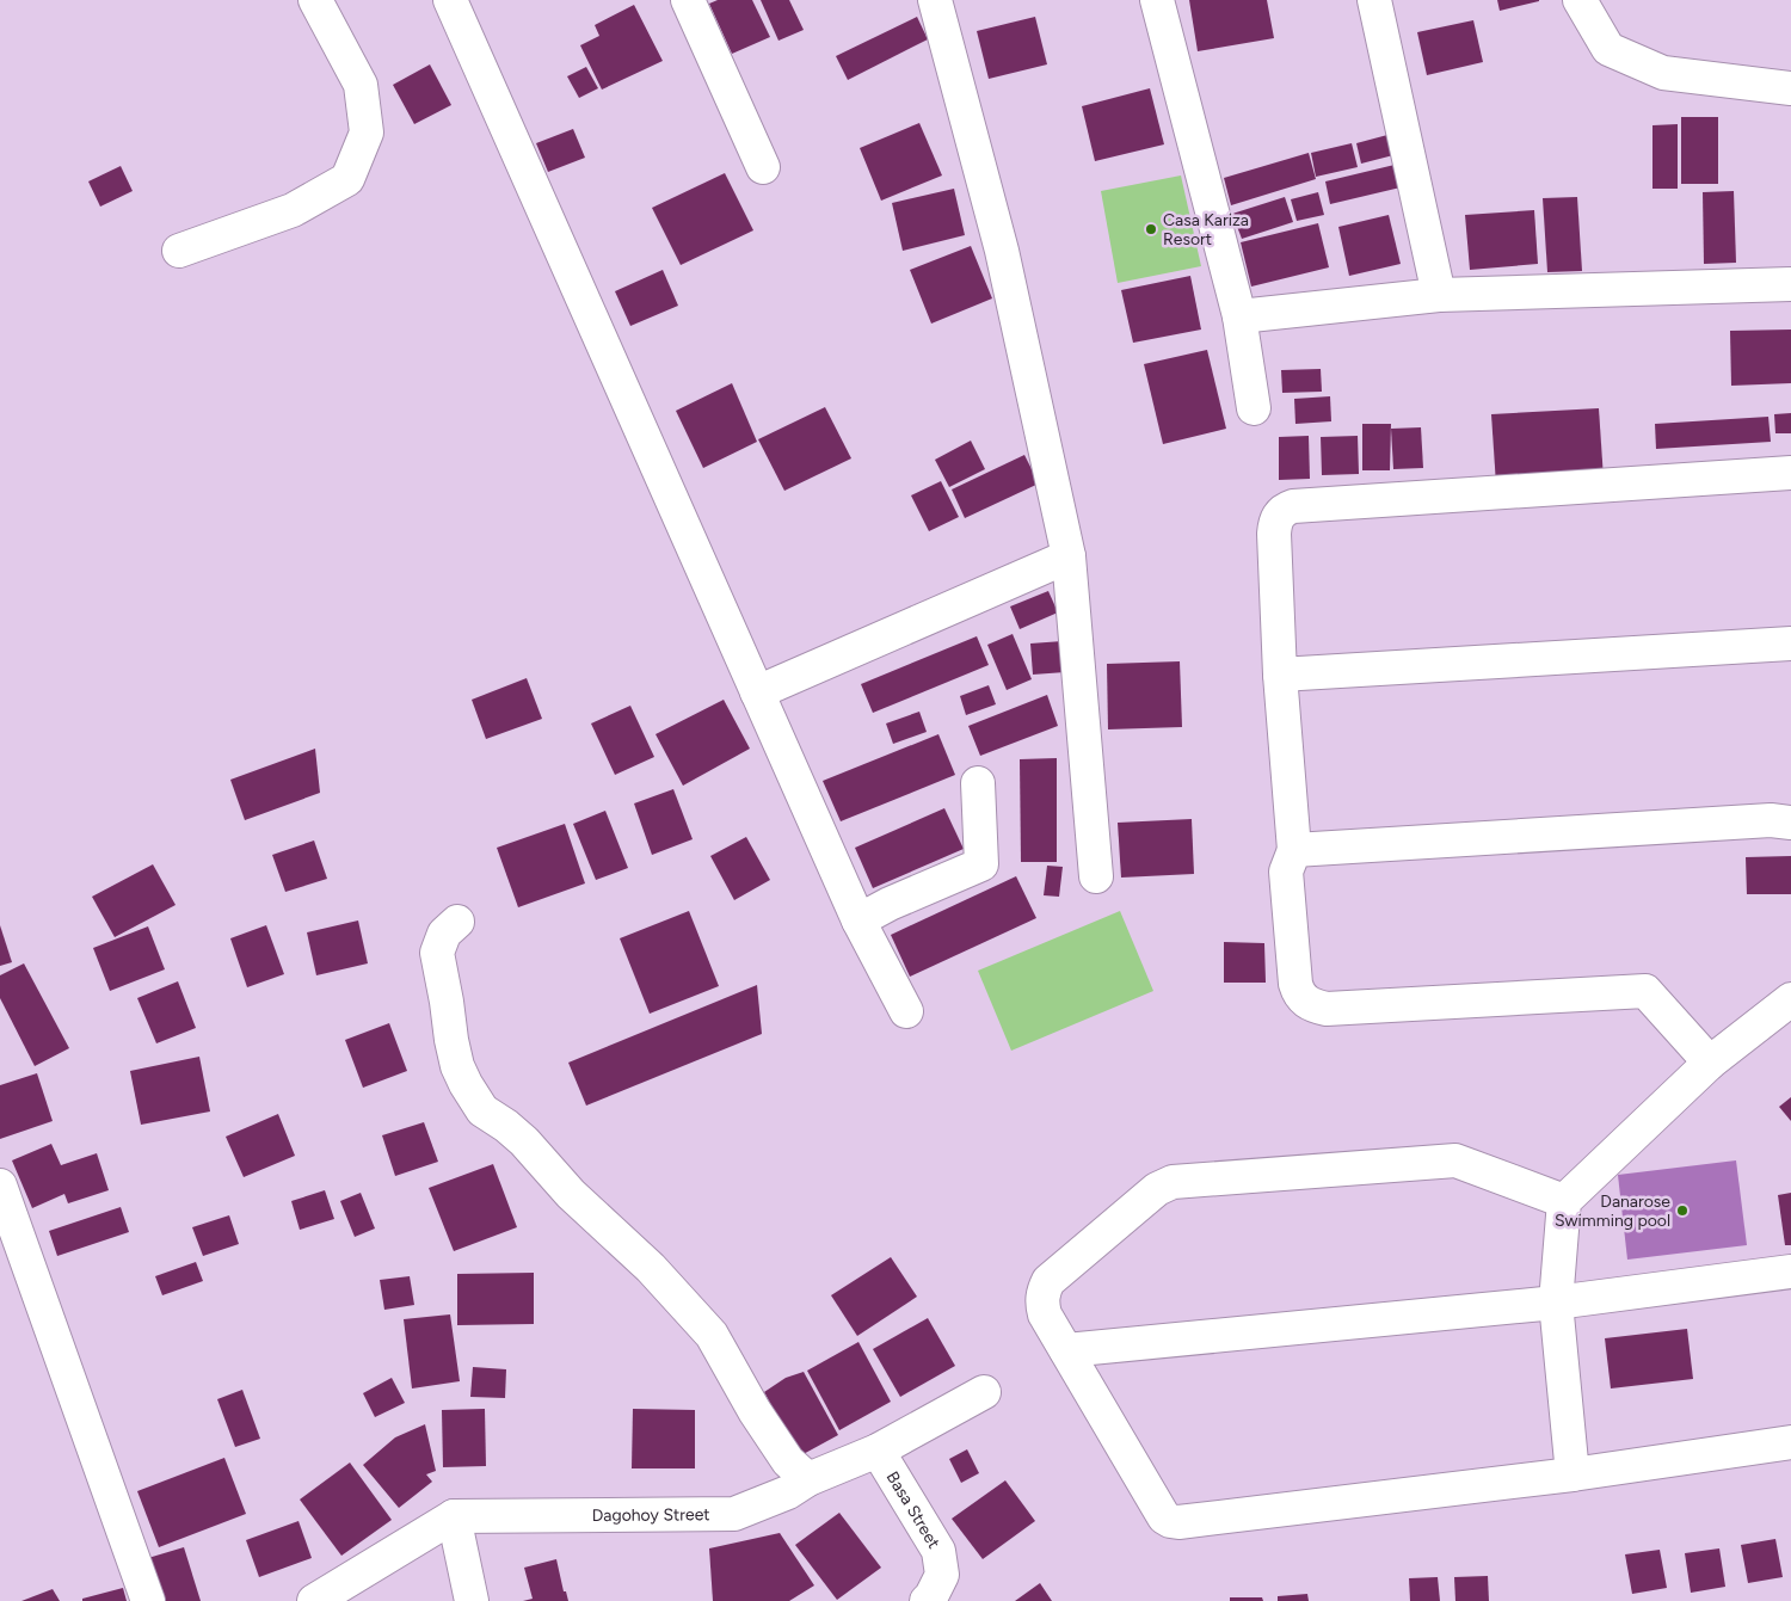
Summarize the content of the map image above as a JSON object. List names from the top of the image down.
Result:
{
  "streets": {
    "street": ["Basa Street", "Dagohoy Street"]
  },
  "crossings": [
    ["Basa Street", "Dagohoy Street"]
  ],
  "places": ["Casa Kariza Resort", "Danarose Swimming pool"]
}
